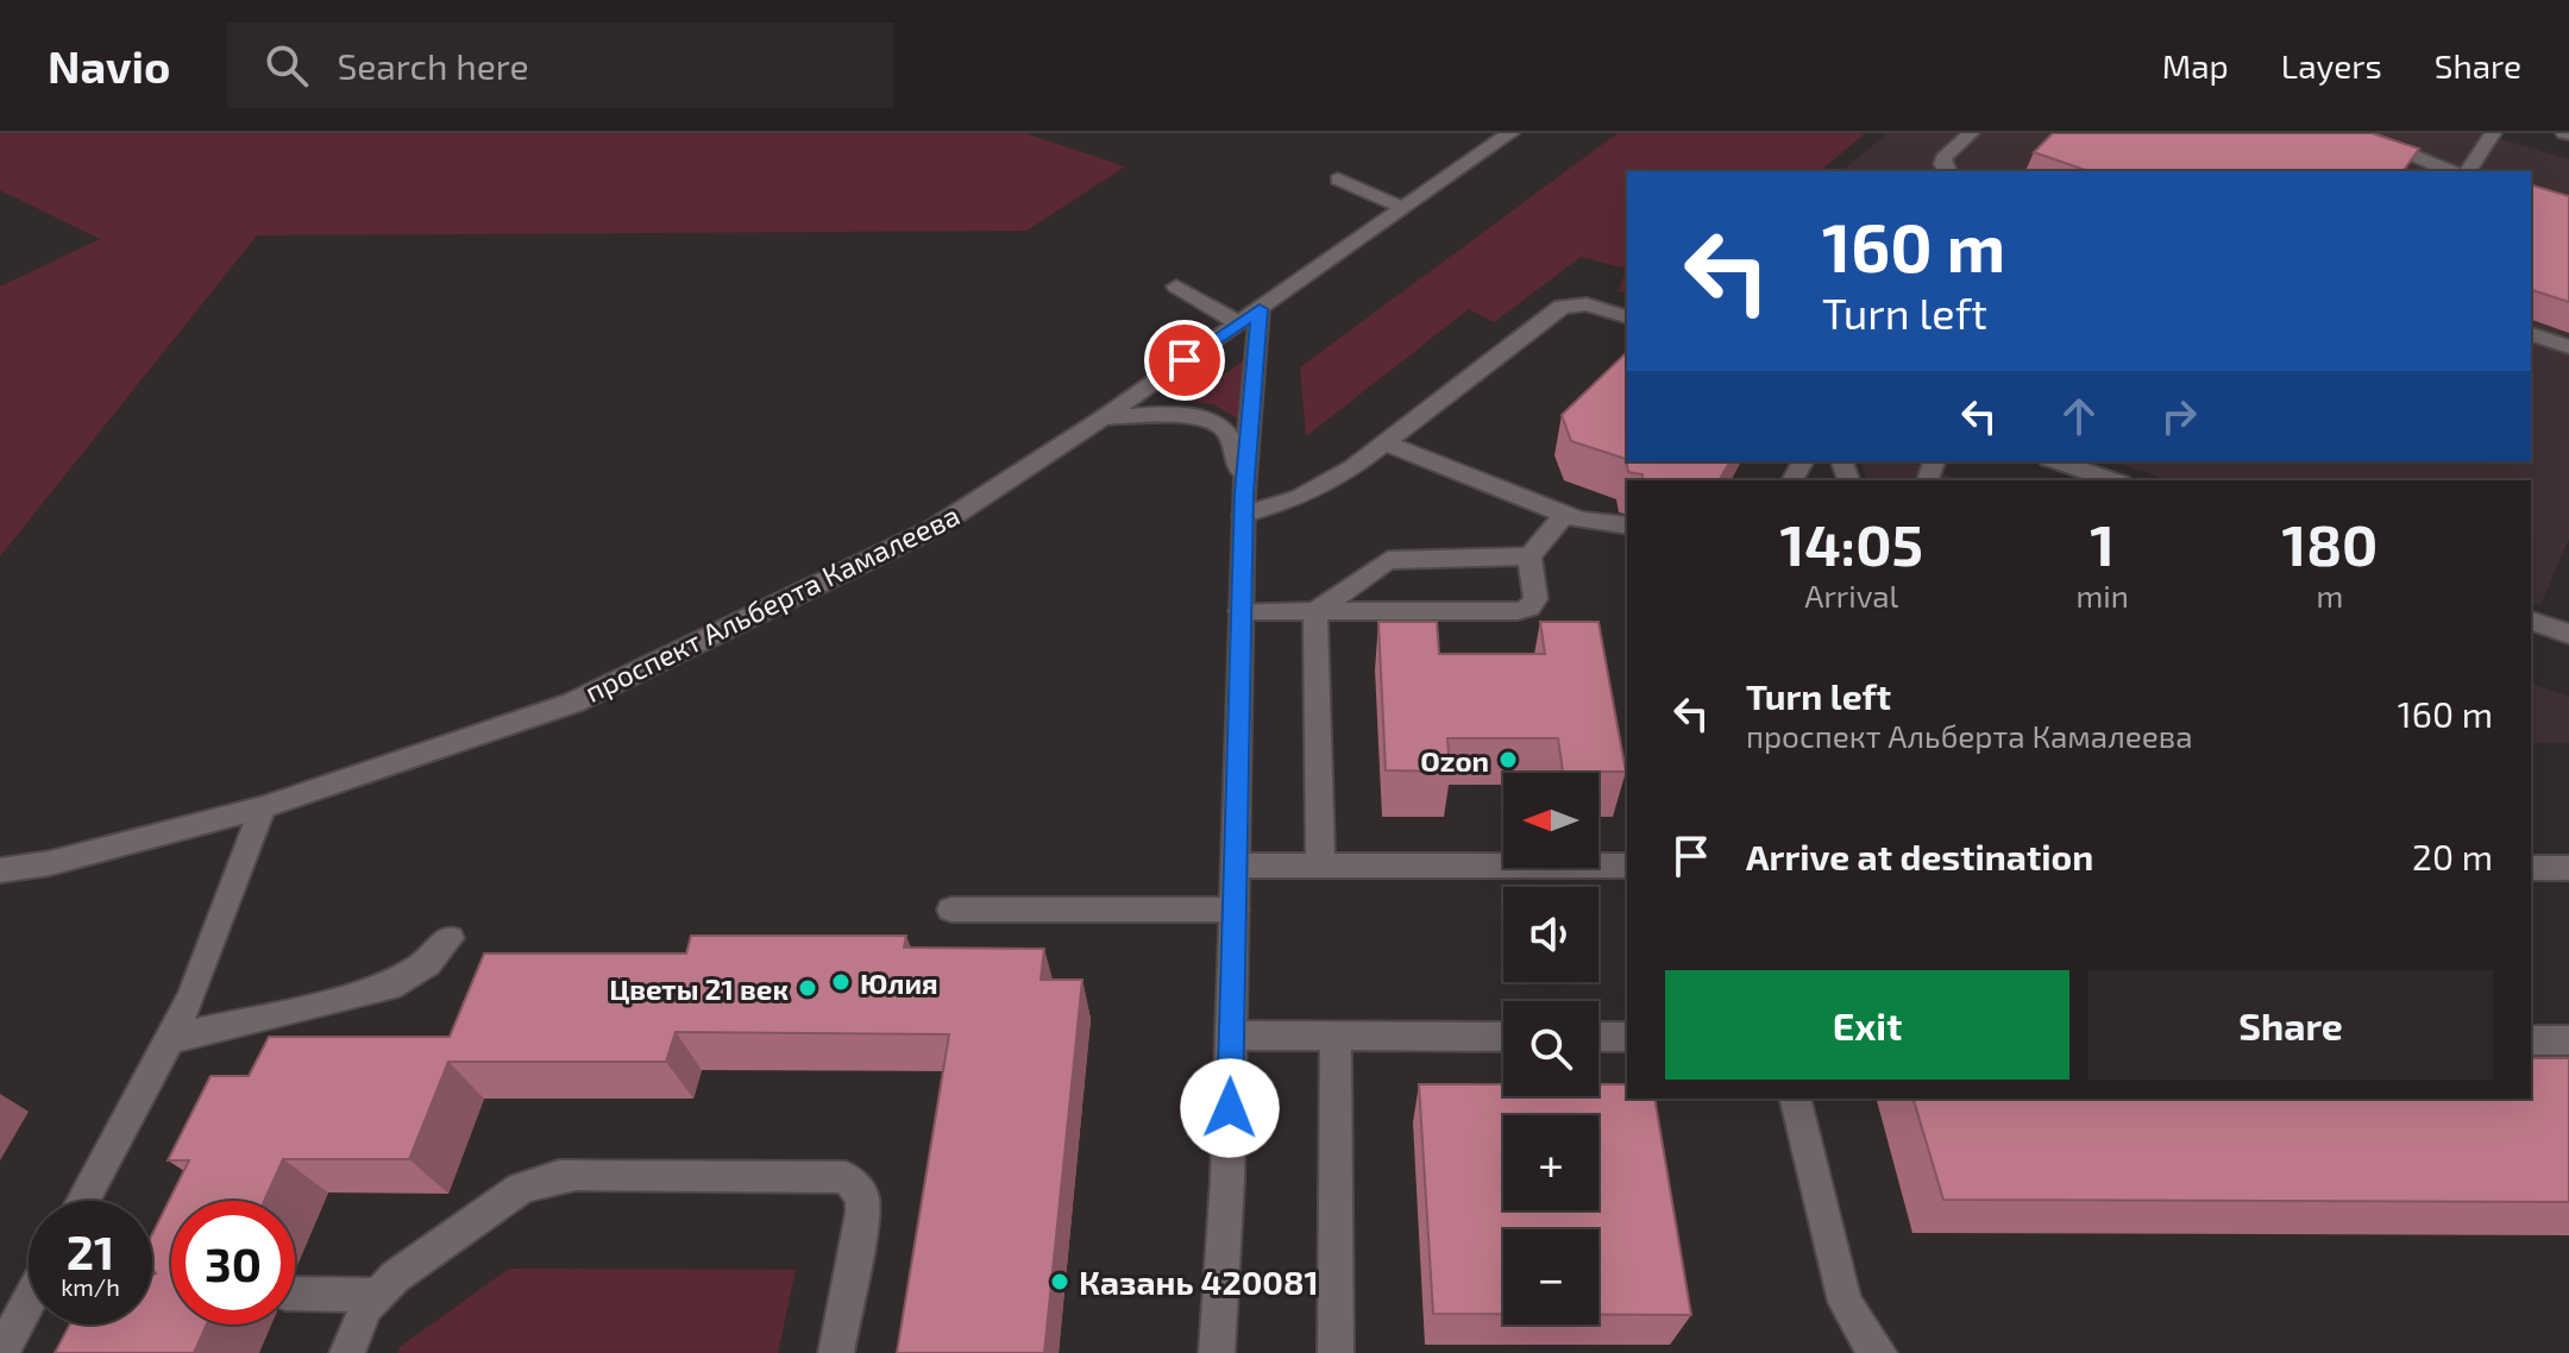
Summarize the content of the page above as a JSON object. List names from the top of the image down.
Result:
{
  "streets": {
    "main road": ["проспект Альберта Камалеева"]
  },
  "places": [
    "Ozon",
    "Юлия",
    "Цветы 21 век",
    "Казань 420081"
  ],
  "north": "left",
  "page": {
    "header": "Navio",
    "search": "Search here",
    "nav": ["Map", "Layers", "Share"],
    "turn": ["160 m", "Turn left"],
    "eta": [
      "14:05",
      "Arrival",
      "1",
      "min",
      "180",
      "m"
    ],
    "list": [
      {
        "name": "Turn left",
        "note": "проспект Альберта Камалеева",
        "value": "160 m"
      },
      {
        "name": "Arrive at destination",
        "value": "20 m"
      }
    ],
    "map_buttons": ["+", "−"],
    "buttons": ["Exit", "Share"],
    "speed": "21 km/h",
    "limit": "30"
  }
}
